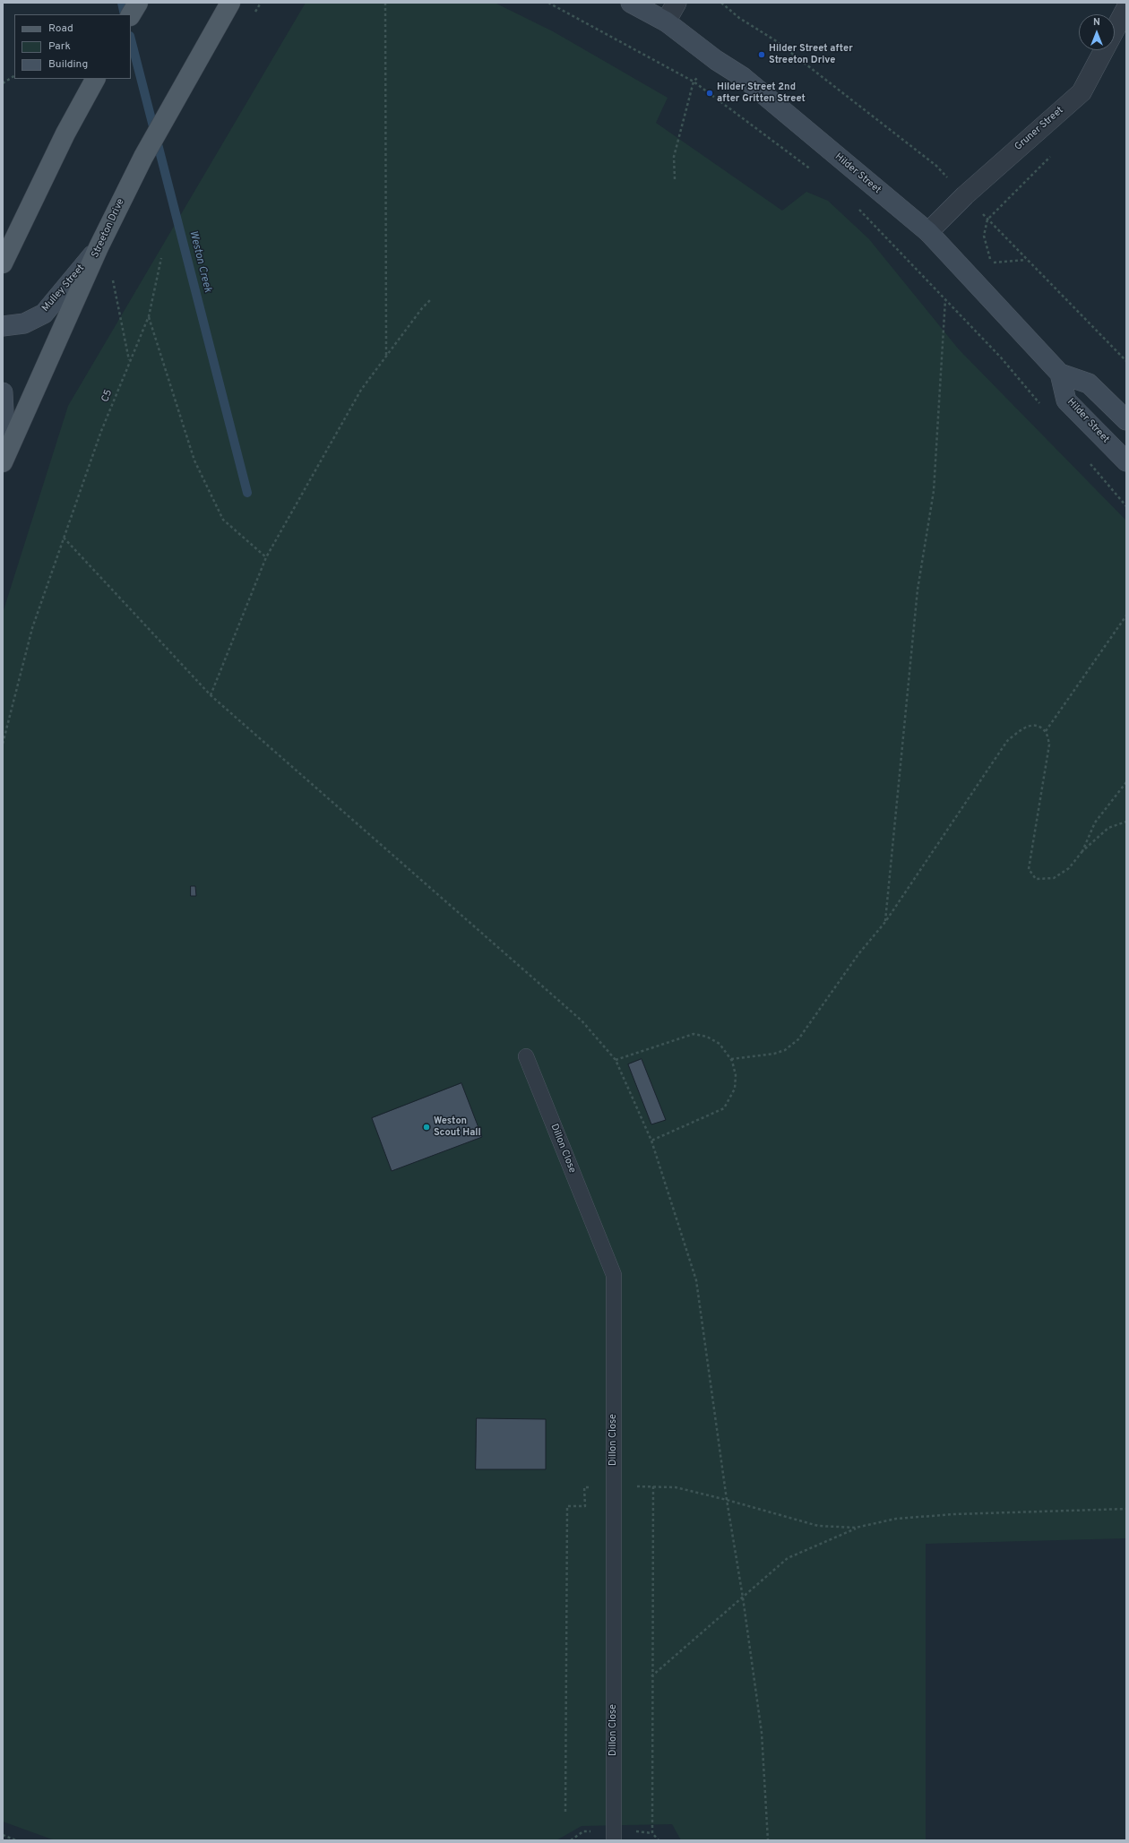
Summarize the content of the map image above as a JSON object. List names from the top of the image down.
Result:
{
  "streets": {
    "main road": ["Streeton Drive"],
    "street": ["Gruner Street", "Hilder Street", "Mulley Street"],
    "lane": ["Dillon Close"],
    "path": ["C5"]
  },
  "crossings": [
    ["Gruner Street", "Hilder Street"],
    ["Streeton Drive", "Mulley Street"]
  ],
  "water": ["Weston Creek"],
  "places": ["Hilder Street after Streeton Drive", "Hilder Street 2nd after Gritten Street", "Weston Scout Hall"],
  "legend": ["Road", "Park", "Building"],
  "north": "top"
}
